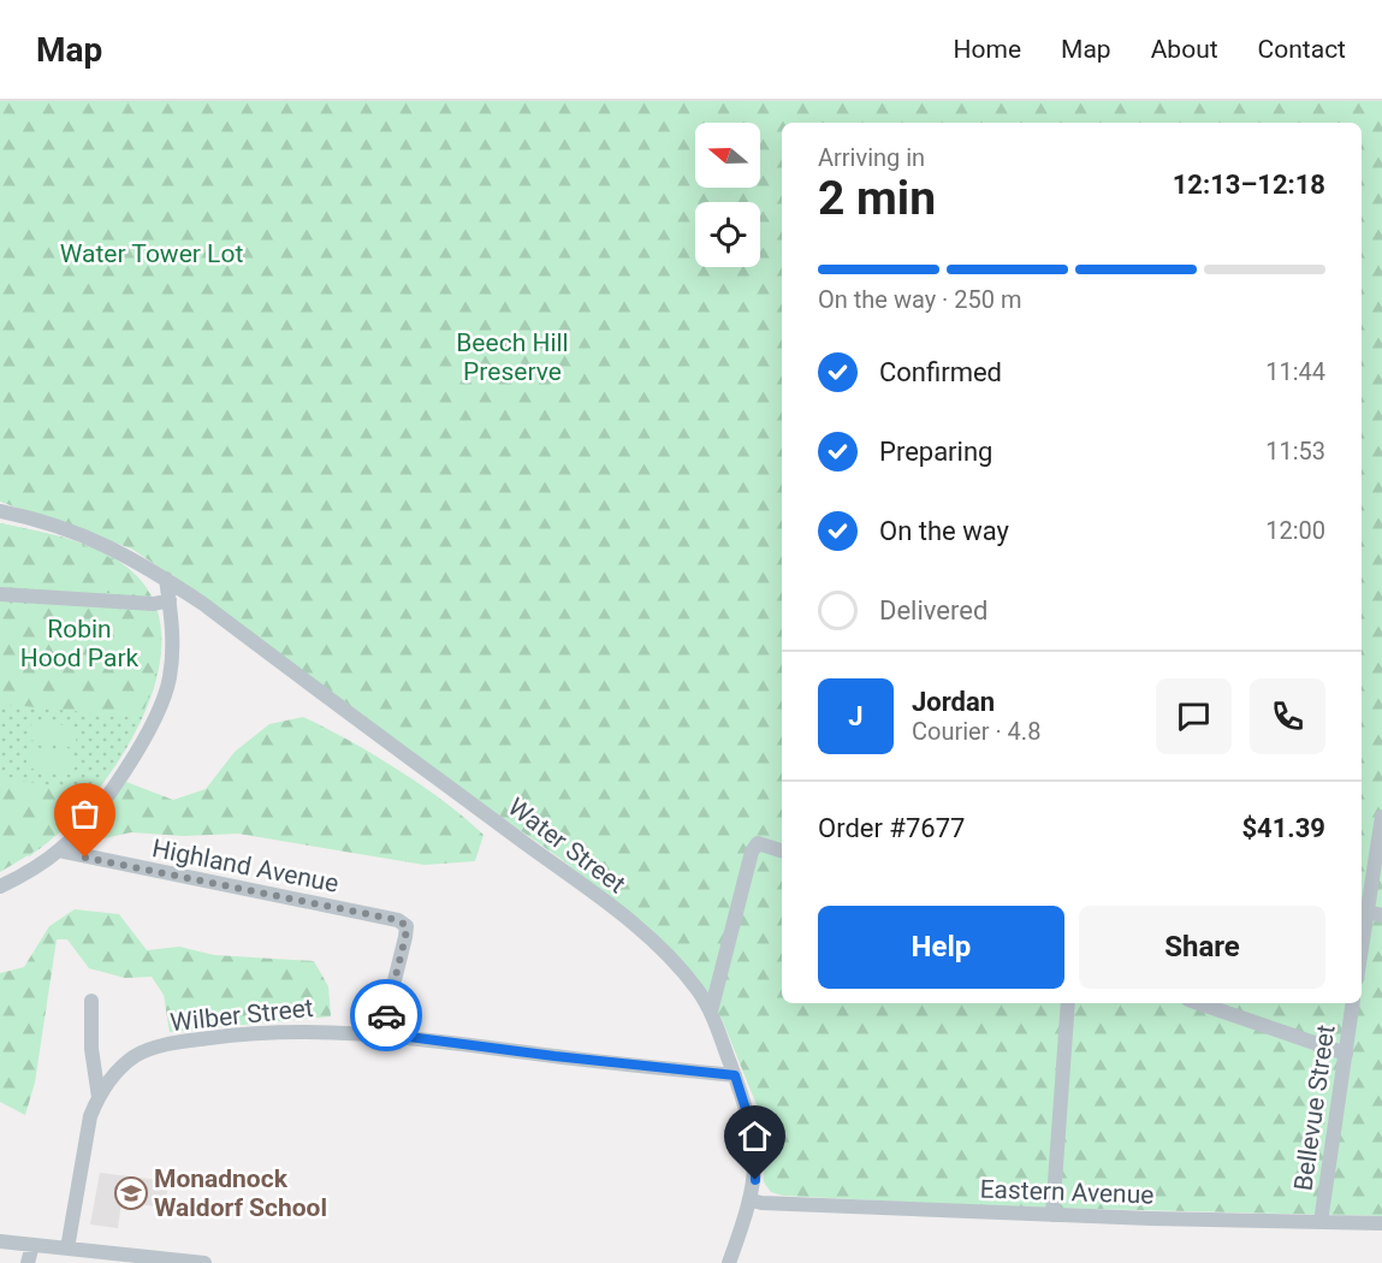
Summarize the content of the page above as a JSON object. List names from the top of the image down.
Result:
{
  "streets": {
    "street": [
      "Water Street",
      "Highland Avenue",
      "Wilber Street",
      "Bellevue Street",
      "Eastern Avenue"
    ]
  },
  "crossings": [
    ["Water Street", "Wilber Street"],
    ["Water Street", "Eastern Avenue"],
    ["Highland Avenue", "Wilber Street"],
    ["Bellevue Street", "Eastern Avenue"]
  ],
  "parks": ["Water Tower Lot", "Beech Hill Preserve", "Robin Hood Park"],
  "places": {
    "school or university": ["Monadnock Waldorf School"]
  },
  "north": "left",
  "page": {
    "header": "Map",
    "nav": [
      "Home",
      "Map",
      "About",
      "Contact"
    ],
    "heading": ["2 min", "Arriving in", "12:13–12:18"],
    "panel": [
      "Jordan",
      "Courier · 4.8",
      "Order #7677",
      "$41.39"
    ],
    "bar": "On the way · 250 m",
    "list": [
      ["Confirmed", "11:44"],
      ["Preparing", "11:53"],
      ["On the way", "12:00"],
      "Delivered"
    ],
    "round": "J",
    "buttons": ["Help", "Share"]
  }
}
